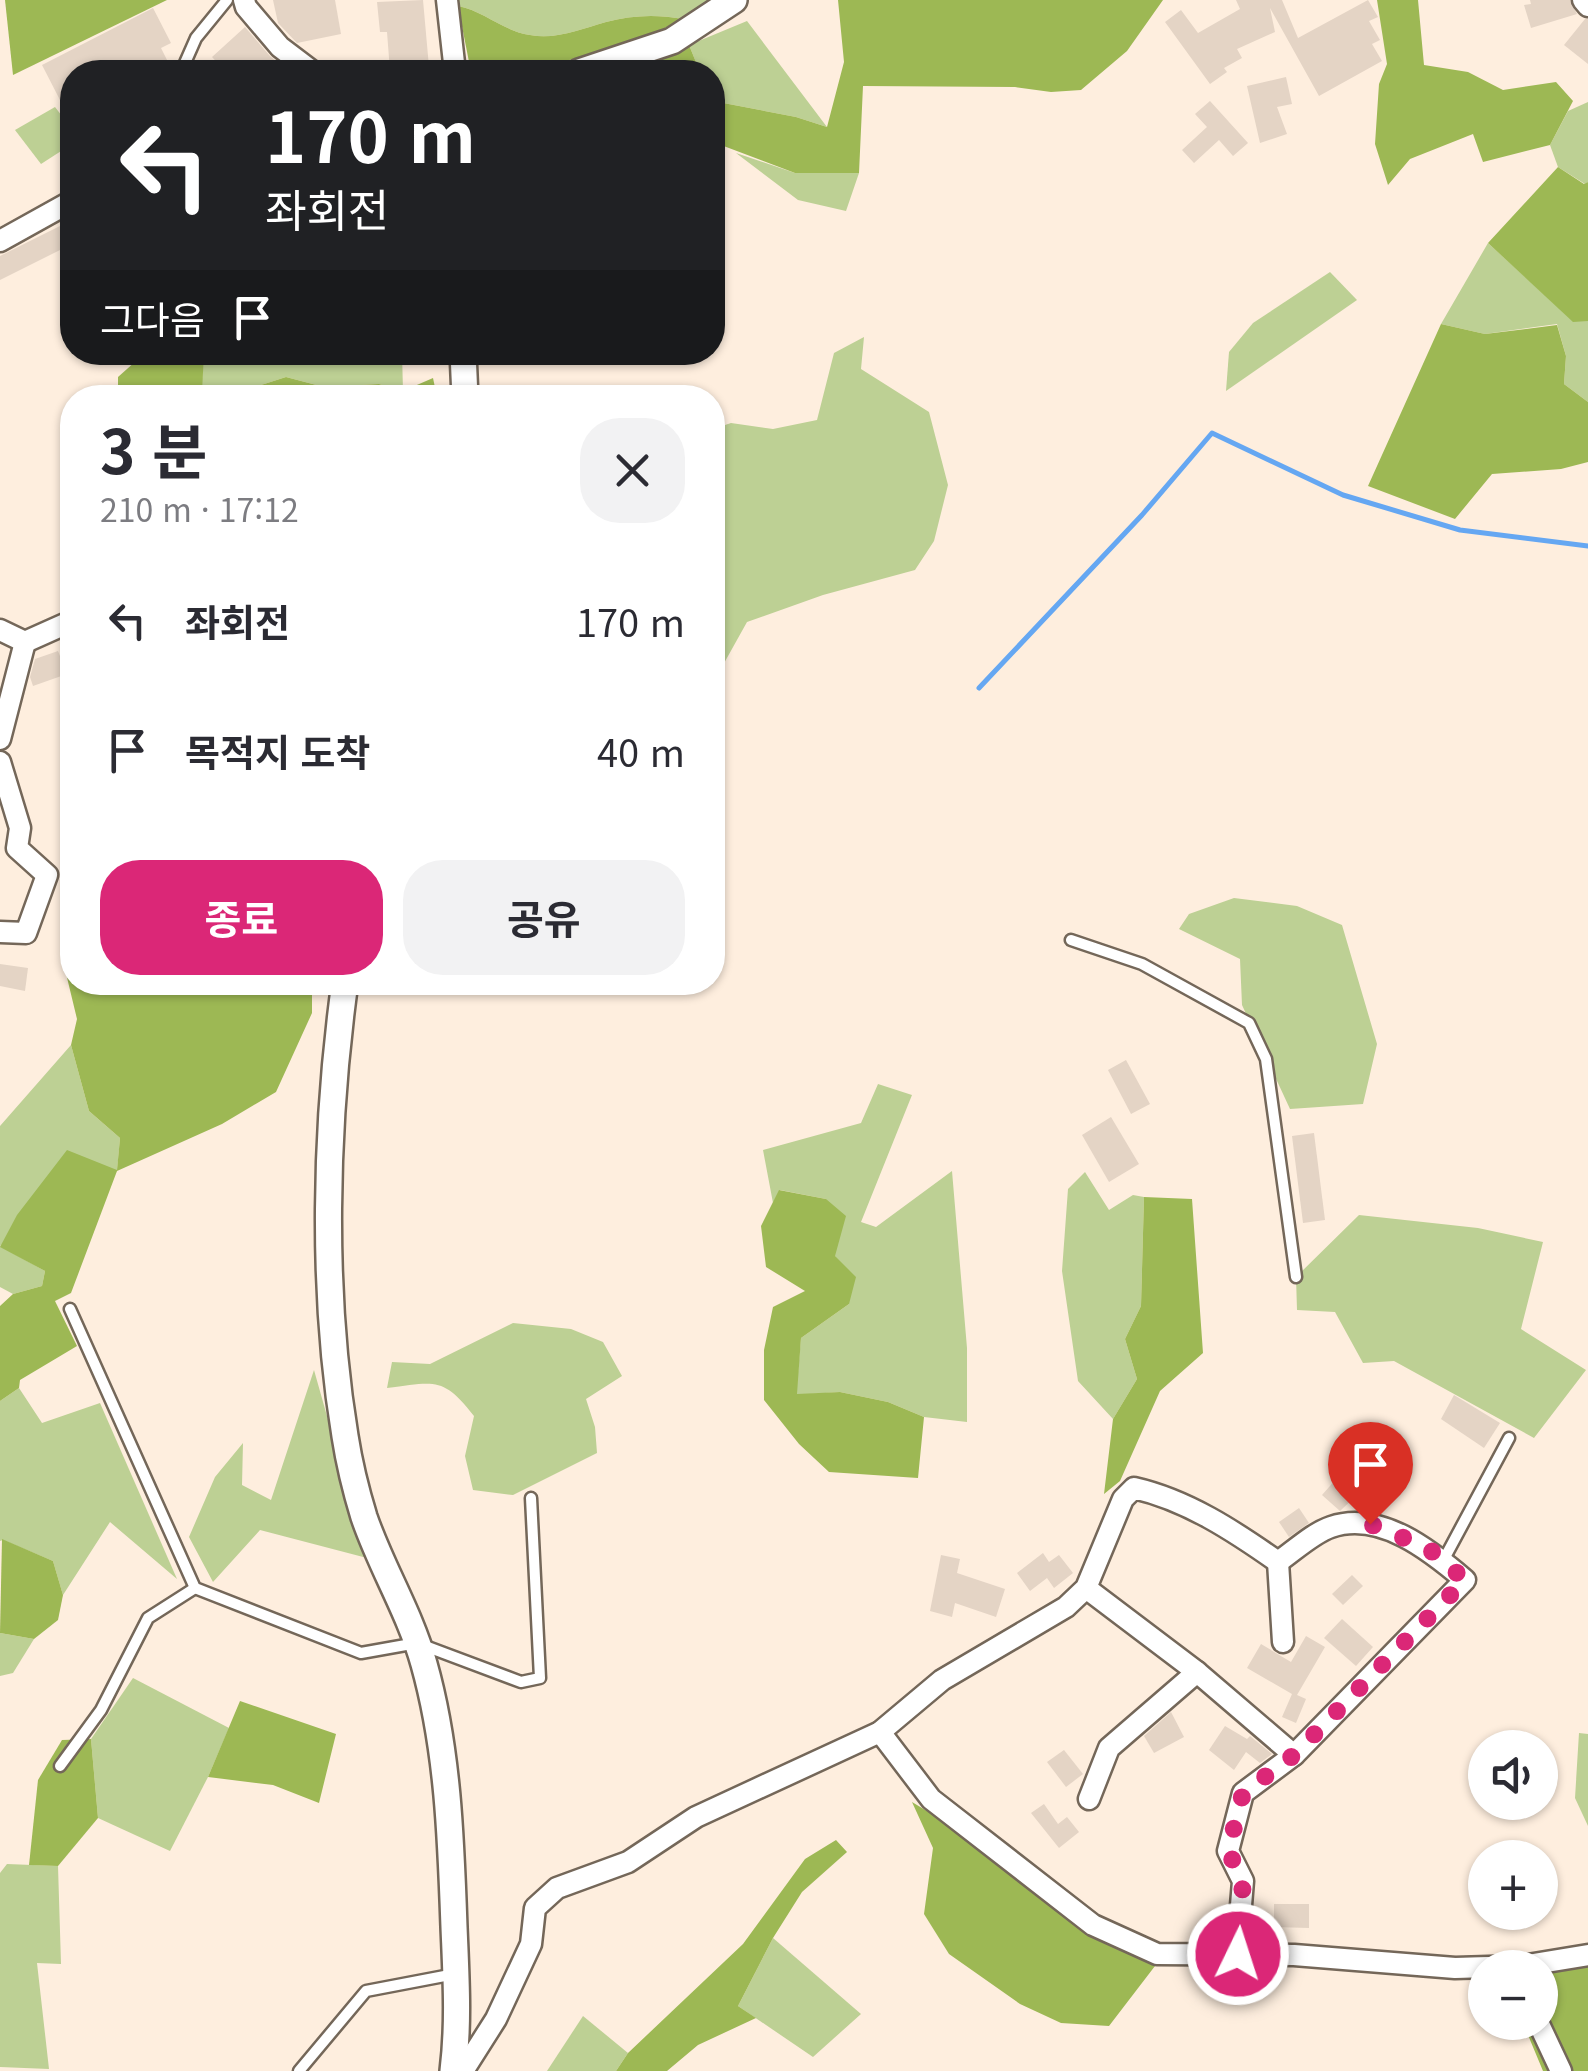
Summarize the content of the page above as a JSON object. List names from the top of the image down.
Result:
{
  "page": {
    "turn": ["170 m", "좌회전"],
    "then": "그다음",
    "heading": ["3 분", "210 m · 17:12"],
    "list": [
      {
        "name": "좌회전",
        "value": "170 m"
      },
      {
        "name": "목적지 도착",
        "value": "40 m"
      }
    ],
    "buttons": ["종료", "공유"],
    "map_buttons": ["+", "−"]
  }
}
